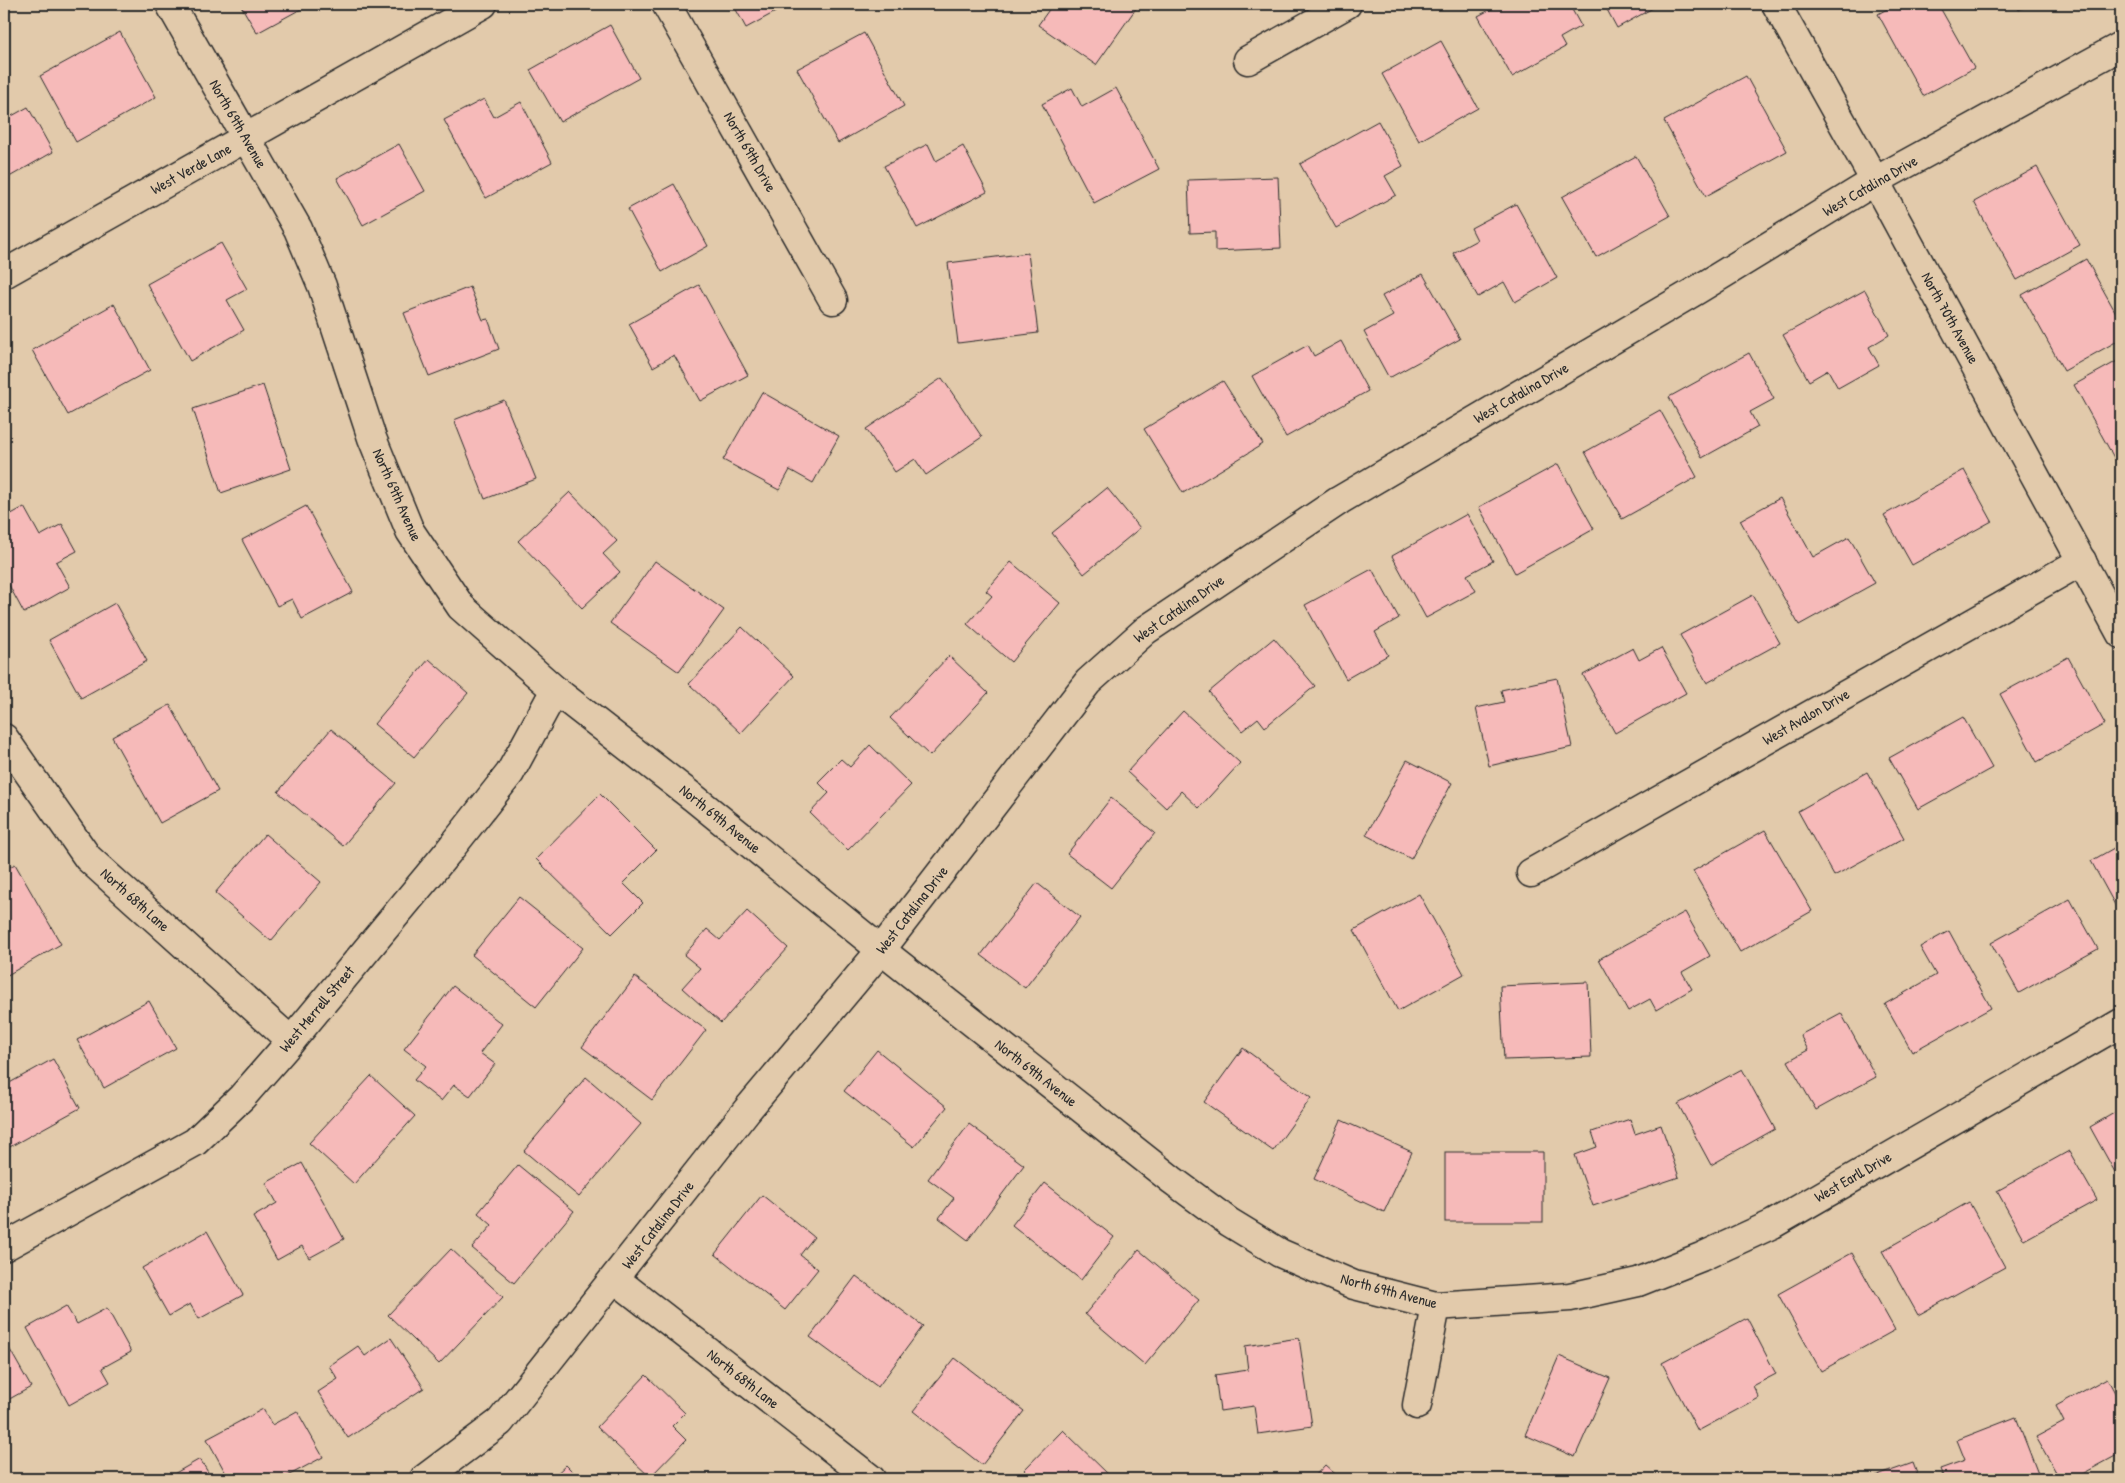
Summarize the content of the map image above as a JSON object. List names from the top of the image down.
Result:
{
  "streets": {
    "street": [
      "North 69th Avenue",
      "North 69th Drive",
      "West Verde Lane",
      "West Catalina Drive",
      "North 70th Avenue",
      "West Avalon Drive",
      "North 68th Lane",
      "West Merrell Street",
      "West Earll Drive"
    ]
  },
  "crossings": [
    ["North 69th Avenue", "West Verde Lane"],
    ["North 69th Avenue", "West Catalina Drive"],
    ["North 69th Avenue", "West Merrell Street"],
    ["North 69th Avenue", "West Earll Drive"],
    ["West Catalina Drive", "North 70th Avenue"],
    ["West Catalina Drive", "North 68th Lane"],
    ["North 70th Avenue", "West Avalon Drive"],
    ["North 68th Lane", "West Merrell Street"]
  ]
}
